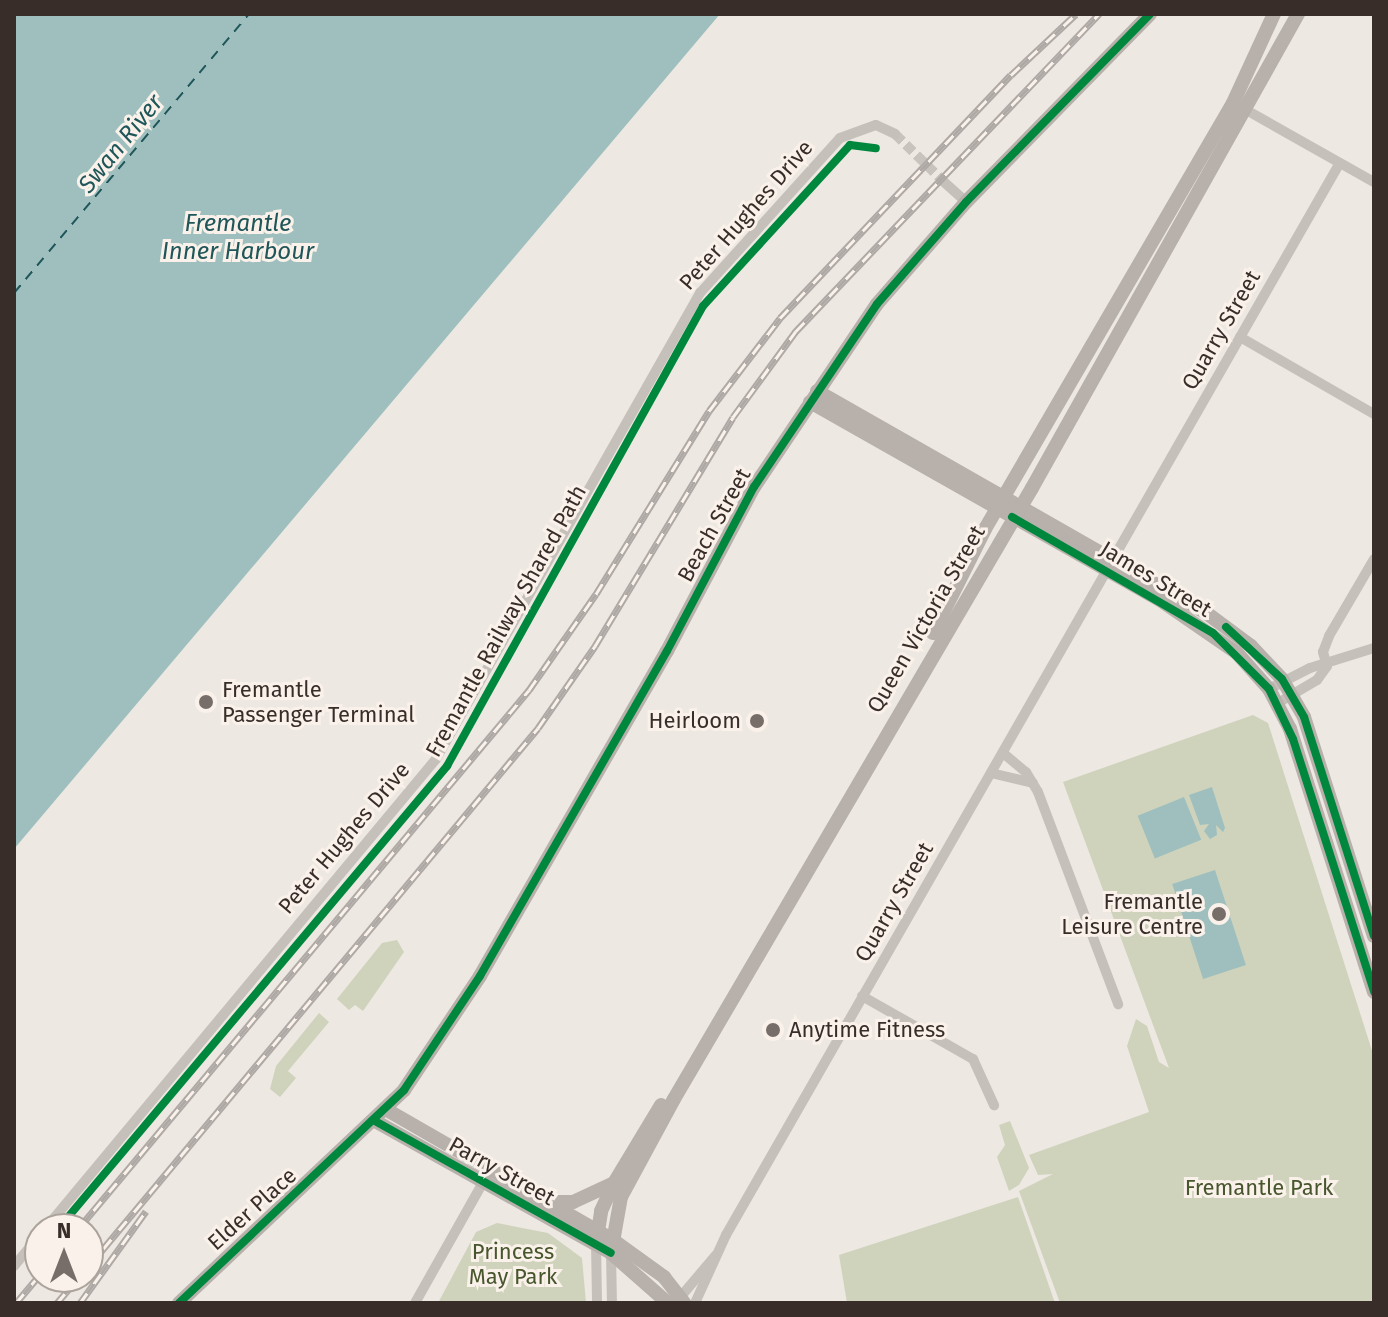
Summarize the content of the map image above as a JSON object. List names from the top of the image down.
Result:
{
  "streets": {
    "street": [
      "Peter Hughes Drive",
      "Quarry Street",
      "Beach Street",
      "James Street",
      "Queen Victoria Street",
      "Parry Street",
      "Elder Place"
    ],
    "cycle path": ["Fremantle Railway Shared Path"]
  },
  "crossings": [
    ["Quarry Street", "James Street"],
    ["Quarry Street", "Parry Street"],
    ["Beach Street", "James Street"],
    ["Beach Street", "Parry Street"],
    ["Beach Street", "Elder Place"],
    ["James Street", "Queen Victoria Street"],
    ["Queen Victoria Street", "Parry Street"],
    ["Parry Street", "Elder Place"]
  ],
  "water": ["Swan River", "Fremantle Inner Harbour"],
  "parks": ["Fremantle Park", "Princess May Park"],
  "places": [
    "Fremantle Passenger Terminal",
    "Heirloom",
    "Fremantle Leisure Centre",
    "Anytime Fitness"
  ],
  "north": "top"
}
